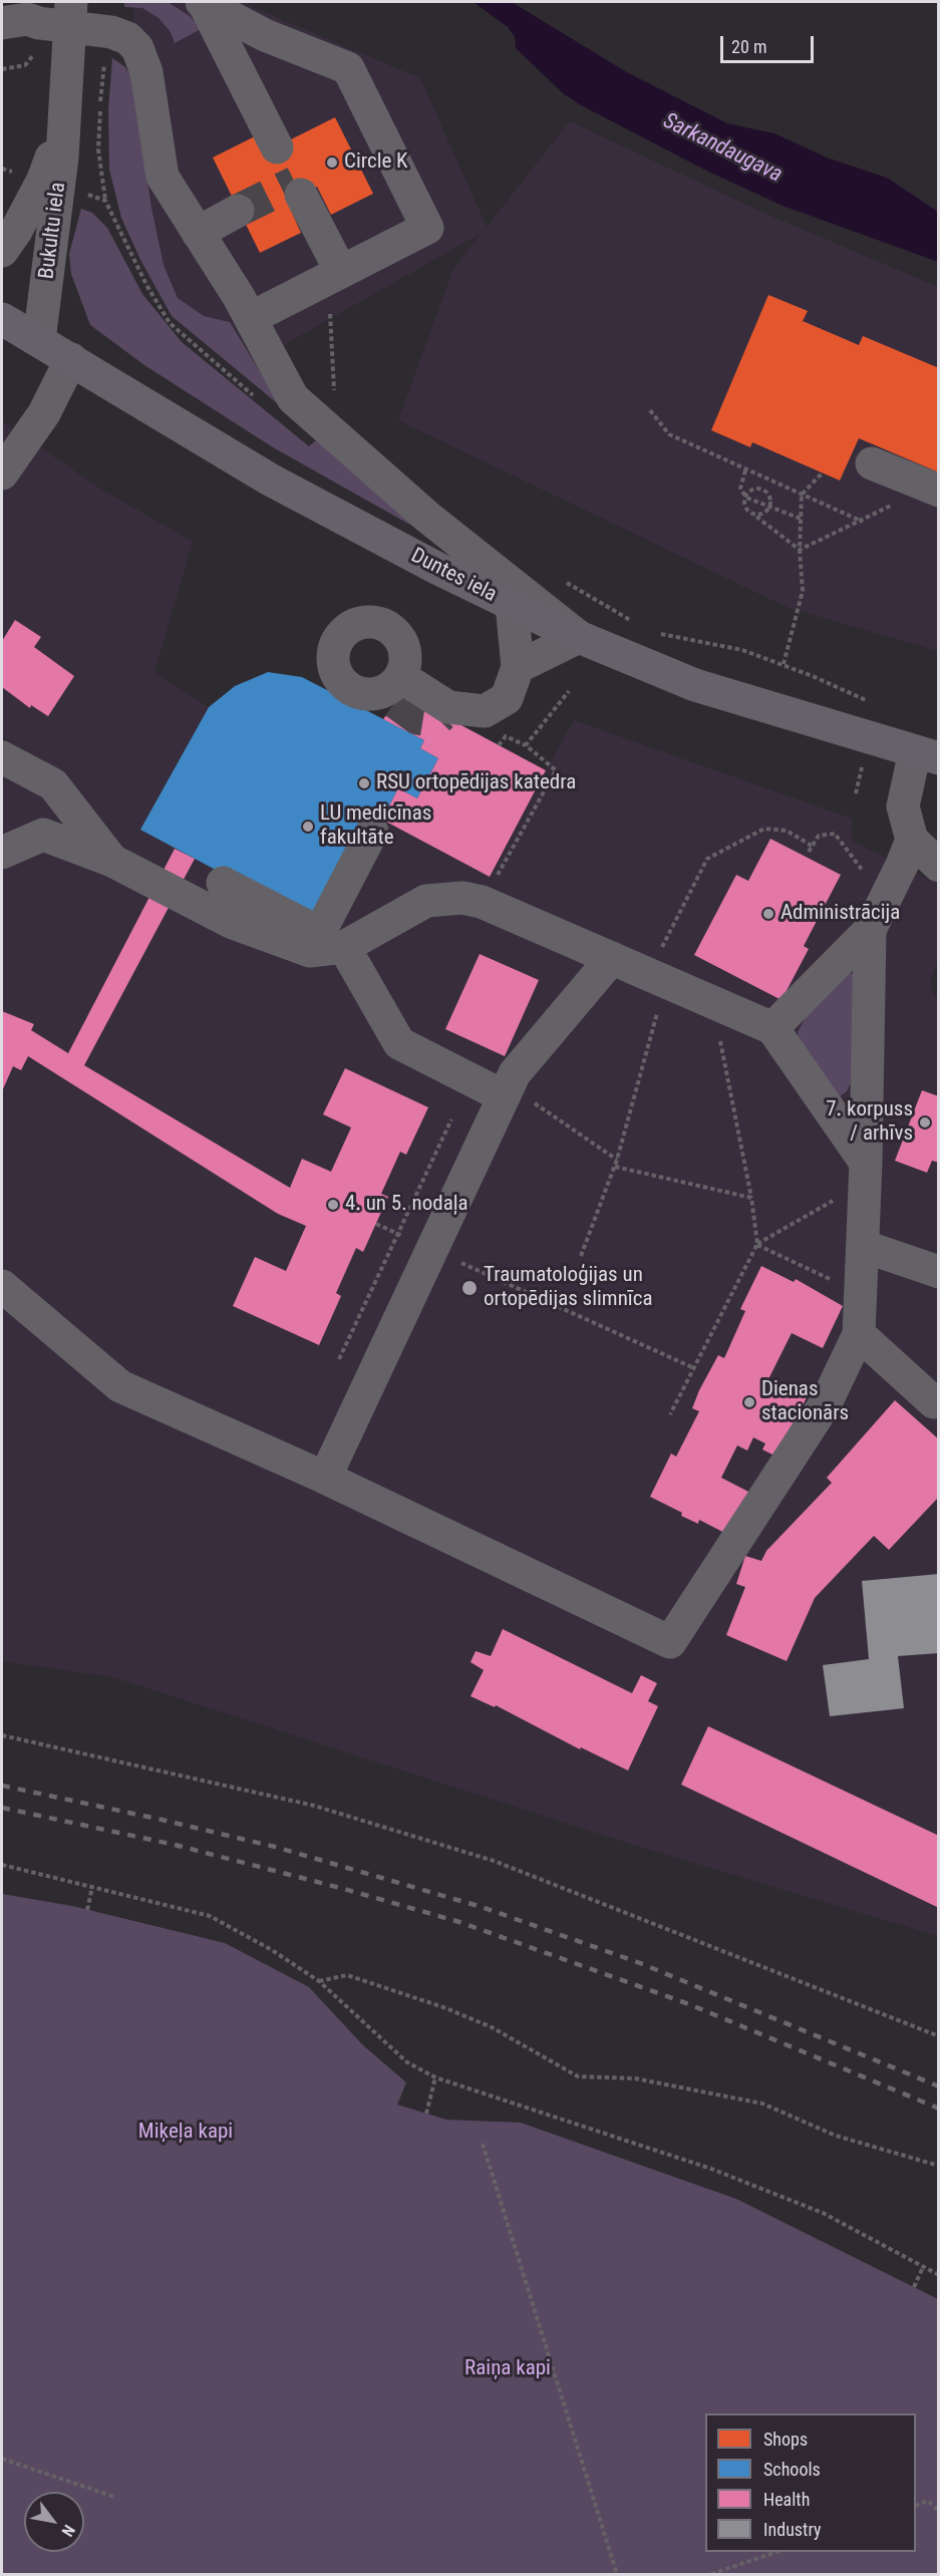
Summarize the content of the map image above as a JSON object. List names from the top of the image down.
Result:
{
  "streets": {
    "main road": ["Duntes iela"],
    "street": ["Bukultu iela"]
  },
  "crossings": [
    ["Bukultu iela", "Duntes iela"]
  ],
  "water": ["Sarkandaugava"],
  "parks": ["Miķeļa kapi", "Raiņa kapi"],
  "places": [
    "Circle K",
    "RSU ortopēdijas katedra",
    "LU medicīnas fakultāte",
    "Administrācija",
    "7. korpuss / arhīvs",
    "4. un 5. nodaļa",
    "Traumatoloģijas un ortopēdijas slimnīca",
    "Dienas stacionārs"
  ],
  "legend": [
    "Shops",
    "Schools",
    "Health",
    "Industry"
  ],
  "scale_bar": "20 m",
  "north": "bottom right"
}
